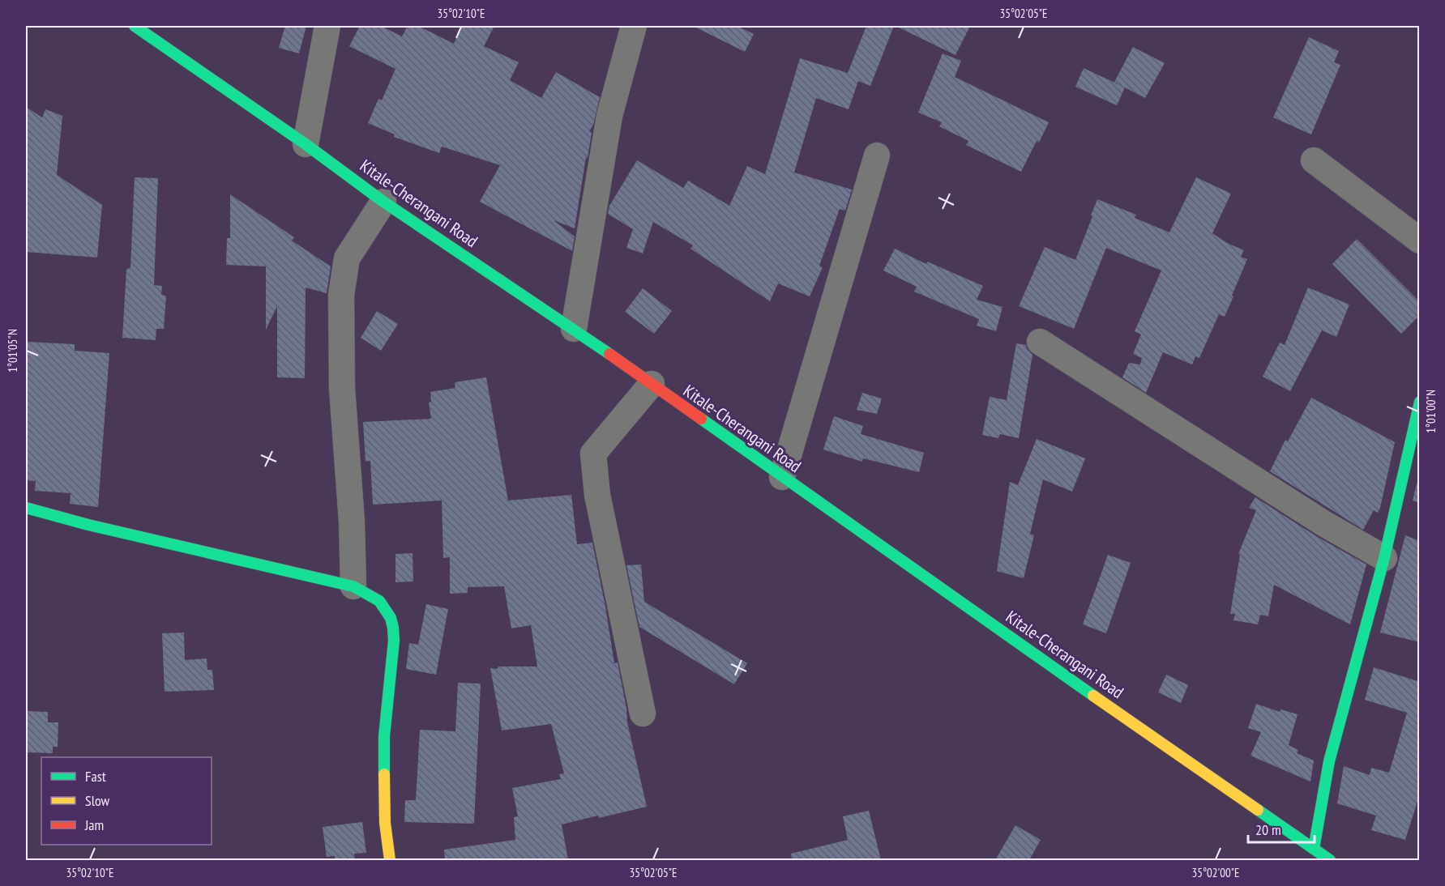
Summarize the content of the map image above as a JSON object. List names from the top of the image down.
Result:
{
  "streets": {
    "main road": ["Kitale-Cherangani Road"]
  },
  "legend": ["Fast", "Slow", "Jam"],
  "scale_bar": "20 m",
  "coordinates": [
    "35°02'10\"E",
    "35°02'05\"E",
    "1°01'05\"N",
    "1°01'00\"N",
    "35°02'00\"E"
  ]
}
